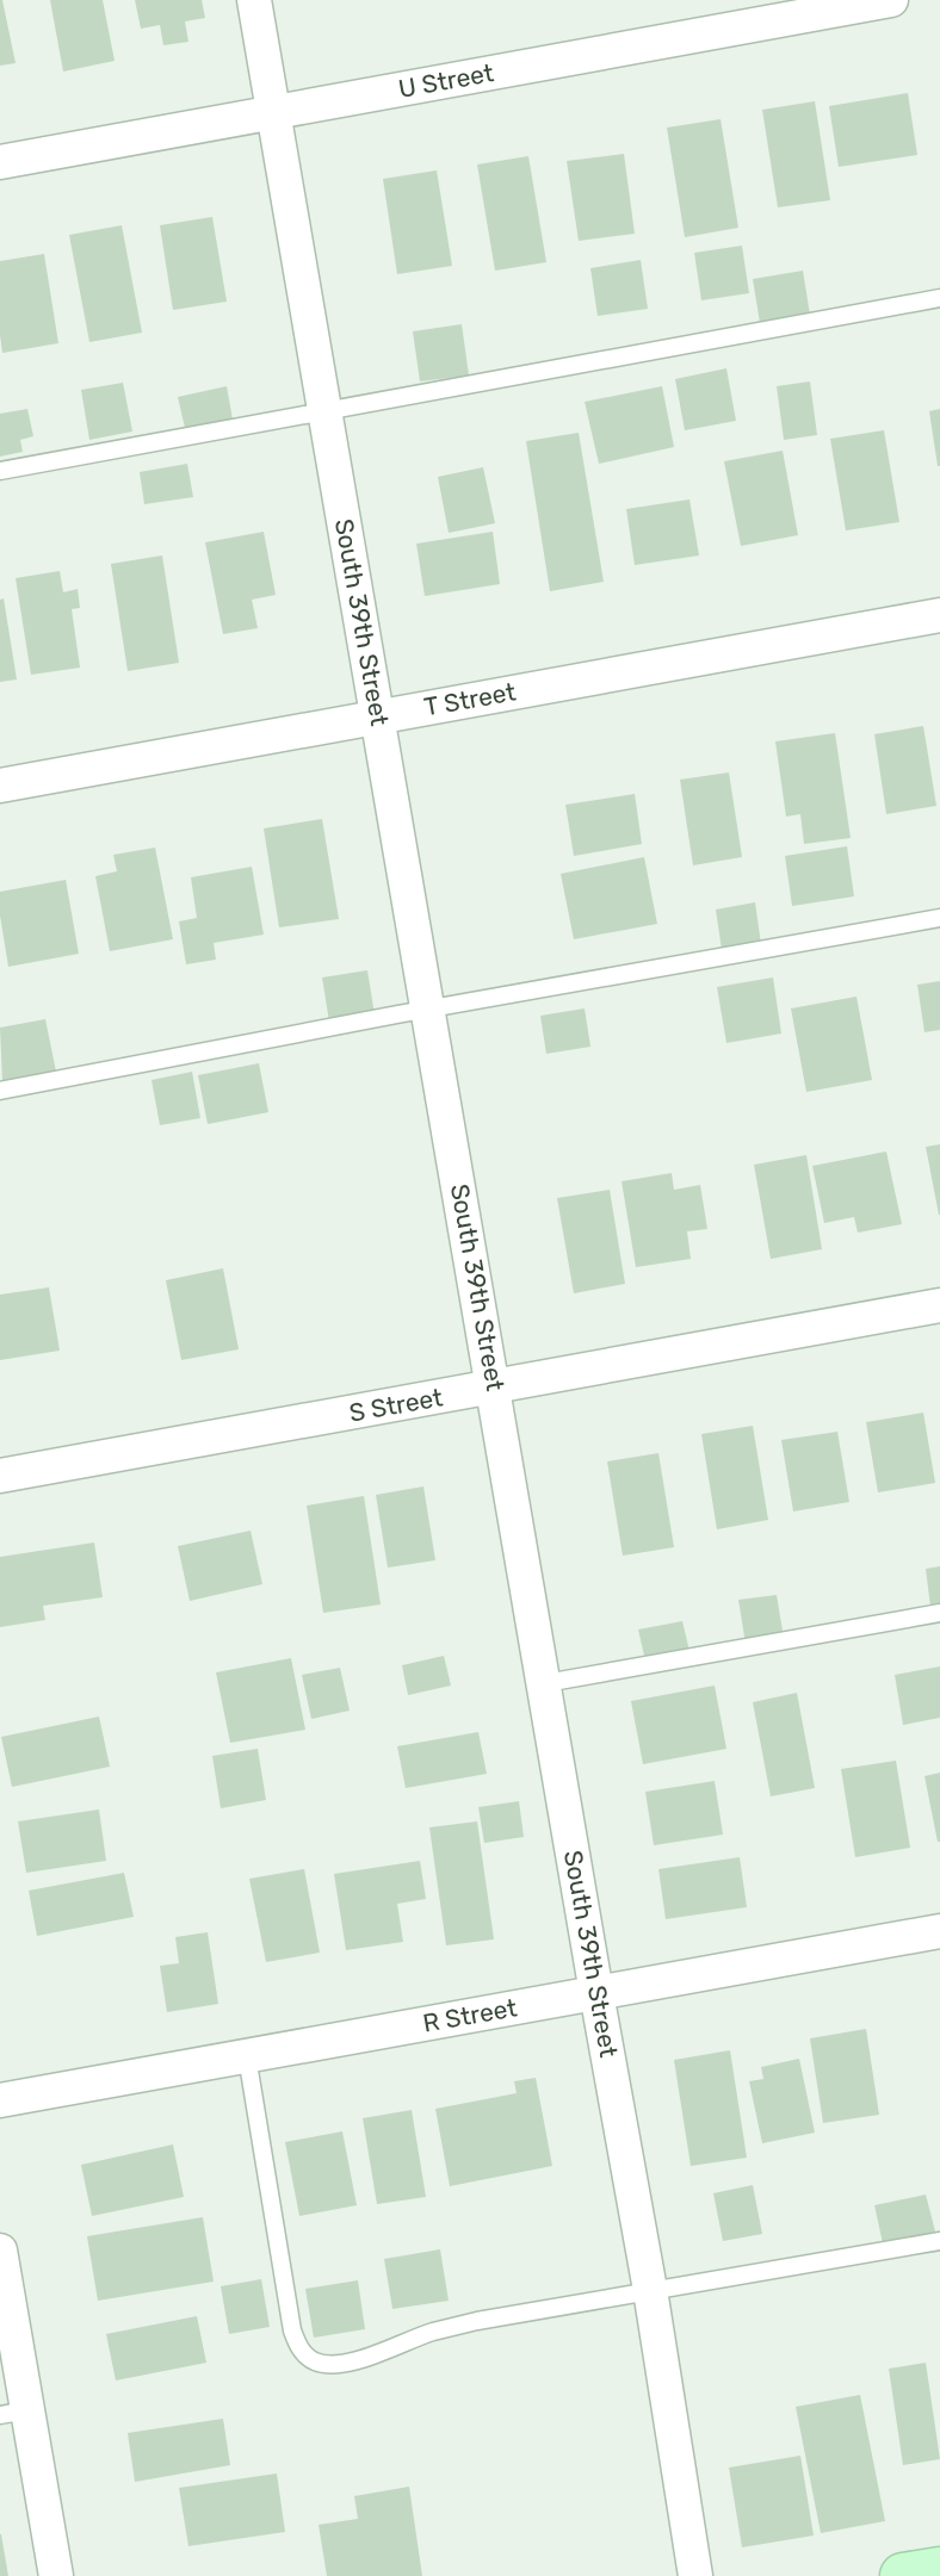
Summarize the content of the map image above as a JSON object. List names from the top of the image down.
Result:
{
  "streets": {
    "street": [
      "U Street",
      "South 39th Street",
      "T Street",
      "S Street",
      "R Street"
    ]
  },
  "crossings": [
    ["U Street", "South 39th Street"],
    ["South 39th Street", "T Street"],
    ["South 39th Street", "S Street"],
    ["South 39th Street", "R Street"]
  ]
}
